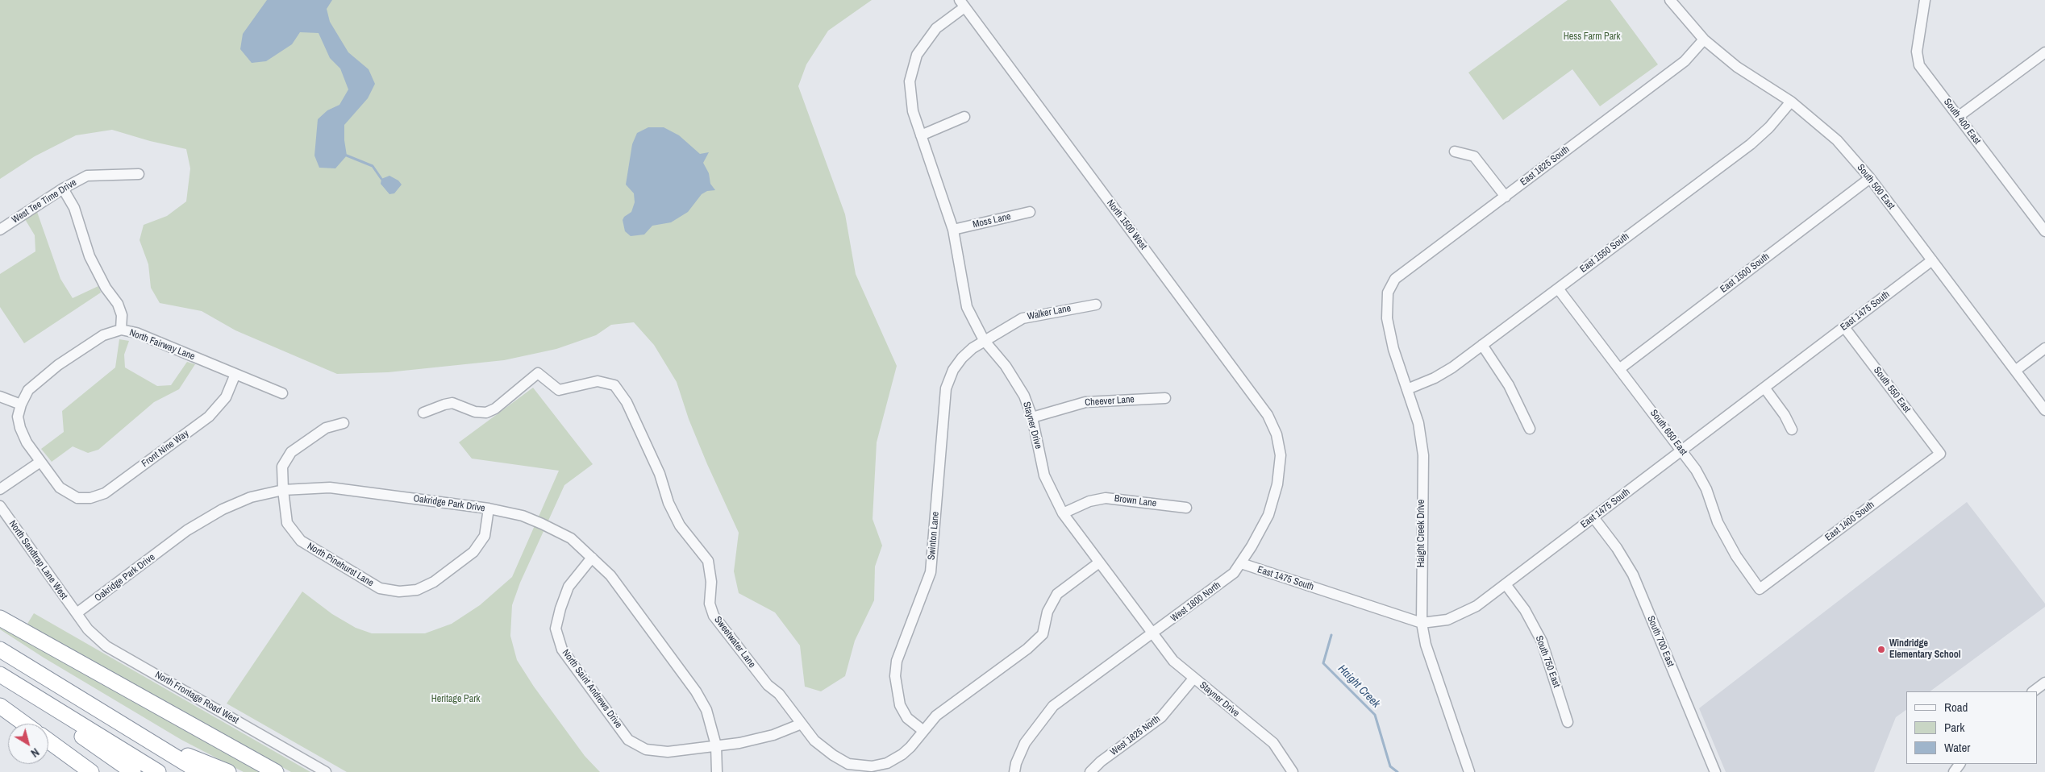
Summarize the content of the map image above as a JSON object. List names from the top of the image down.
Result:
{
  "streets": {
    "street": [
      "South 400 East",
      "East 1625 South",
      "South 500 East",
      "West Tee Time Drive",
      "Moss Lane",
      "North 1500 West",
      "East 1550 South",
      "East 1500 South",
      "East 1475 South",
      "Walker Lane",
      "North Fairway Lane",
      "South 550 East",
      "Cheever Lane",
      "Stayner Drive",
      "South 650 East",
      "Front Nine Way",
      "Brown Lane",
      "Oakridge Park Drive",
      "East 1400 South",
      "Haight Creek Drive",
      "Swinton Lane",
      "North Sandtrap Lane West",
      "North Pinehurst Lane",
      "West 1800 North",
      "South 700 East",
      "Sweetwater Lane",
      "South 750 East",
      "North Saint Andrews Drive",
      "North Frontage Road West",
      "West 1825 North"
    ]
  },
  "crossings": [
    ["East 1625 South", "South 500 East"],
    ["East 1625 South", "Haight Creek Drive"],
    ["South 500 East", "East 1550 South"],
    ["South 500 East", "East 1500 South"],
    ["South 500 East", "East 1475 South"],
    ["West Tee Time Drive", "North Fairway Lane"],
    ["Moss Lane", "Stayner Drive"],
    ["North 1500 West", "Stayner Drive"],
    ["North 1500 West", "West 1800 North"],
    ["East 1550 South", "South 650 East"],
    ["East 1550 South", "Haight Creek Drive"],
    ["East 1500 South", "South 650 East"],
    ["East 1475 South", "South 550 East"],
    ["East 1475 South", "South 650 East"],
    ["East 1475 South", "Haight Creek Drive"],
    ["East 1475 South", "West 1800 North"],
    ["East 1475 South", "South 700 East"],
    ["East 1475 South", "South 750 East"],
    ["Walker Lane", "Stayner Drive"],
    ["Walker Lane", "Swinton Lane"],
    ["North Fairway Lane", "Front Nine Way"],
    ["South 550 East", "East 1400 South"],
    ["Cheever Lane", "Stayner Drive"],
    ["Stayner Drive", "Brown Lane"],
    ["Stayner Drive", "Swinton Lane"],
    ["Stayner Drive", "West 1800 North"],
    ["Stayner Drive", "Sweetwater Lane"],
    ["Stayner Drive", "West 1825 North"],
    ["South 650 East", "East 1400 South"],
    ["Oakridge Park Drive", "North Sandtrap Lane West"],
    ["Oakridge Park Drive", "North Pinehurst Lane"],
    ["Oakridge Park Drive", "North Saint Andrews Drive"],
    ["Oakridge Park Drive", "North Frontage Road West"],
    ["Swinton Lane", "Sweetwater Lane"],
    ["North Sandtrap Lane West", "North Frontage Road West"],
    ["Sweetwater Lane", "North Saint Andrews Drive"]
  ],
  "water": ["Haight Creek"],
  "parks": ["Hess Farm Park", "Heritage Park"],
  "places": ["Windridge Elementary School"],
  "legend": ["Road", "Park", "Water"],
  "north": "bottom right"
}
